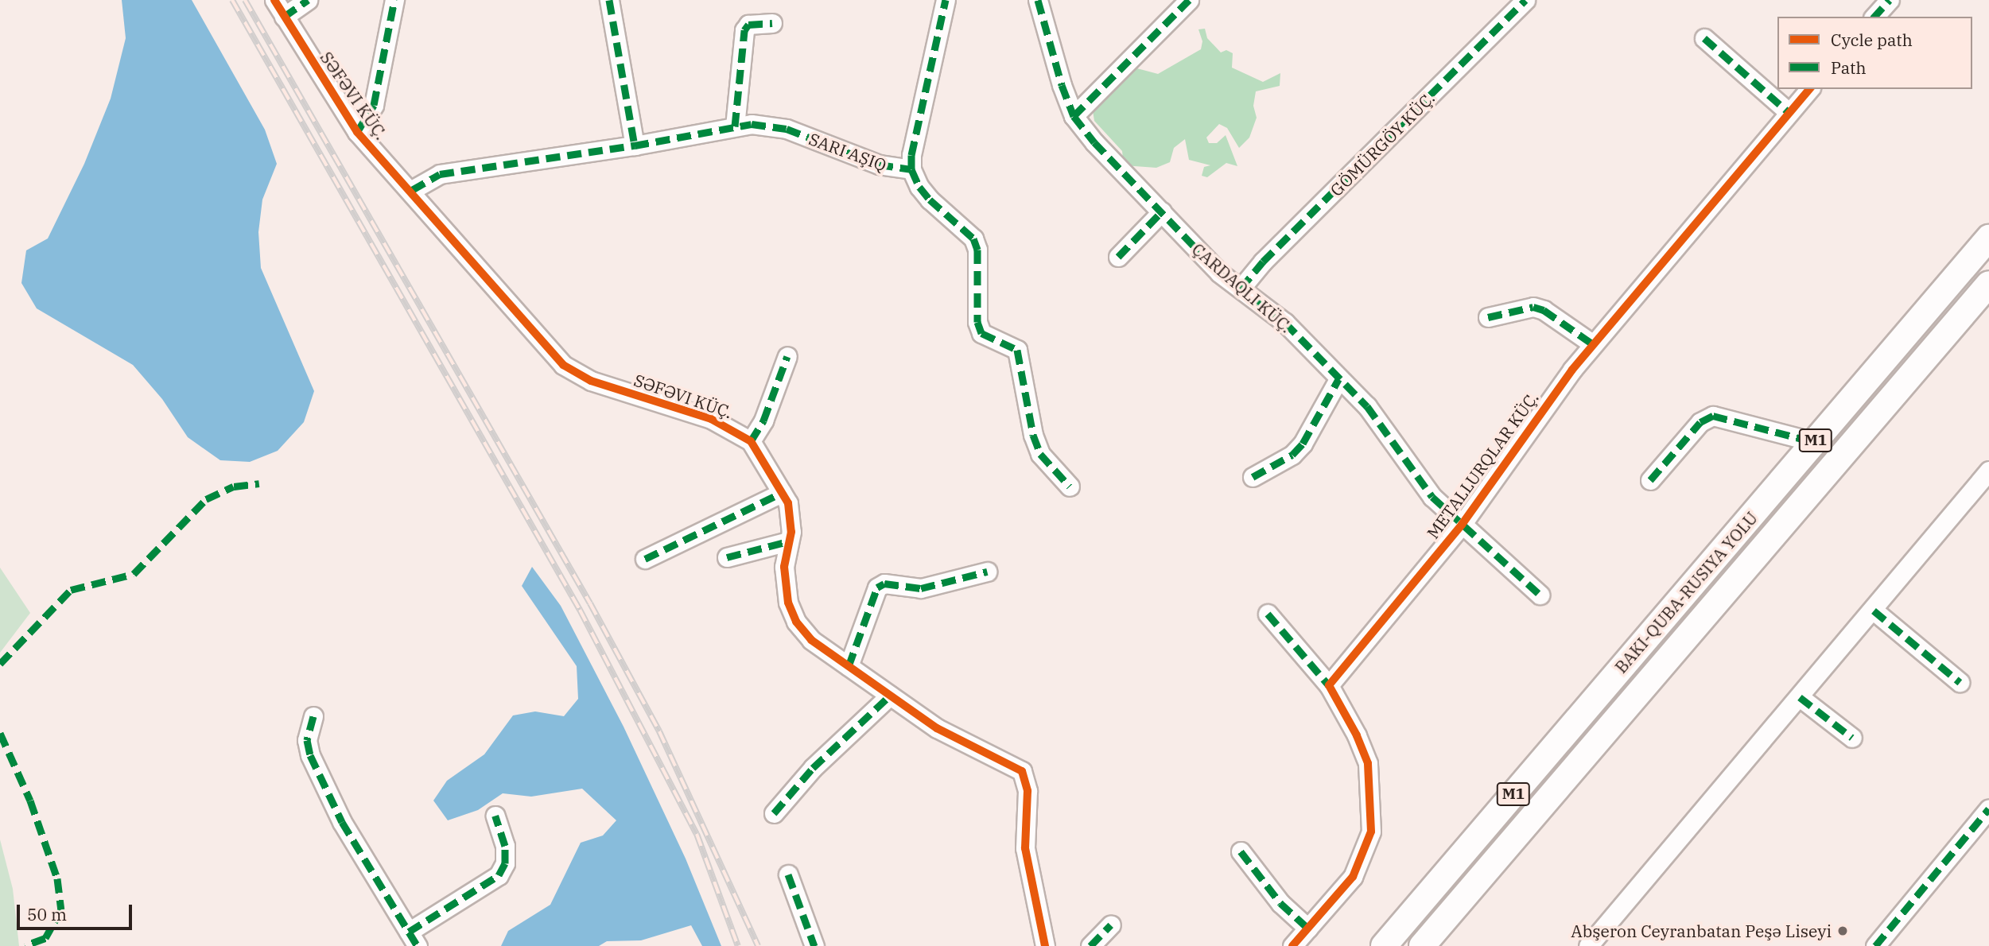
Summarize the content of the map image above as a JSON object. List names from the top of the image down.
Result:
{
  "streets": {
    "highway": ["M1"],
    "street": ["SƏFƏVI KÜÇ.", "GÖMÜRGÖY KÜÇ.", "METALLURQLAR KÜÇ."]
  },
  "places": ["Abşeron Ceyranbatan Peşə Liseyi"],
  "legend": ["Cycle path", "Path"],
  "scale_bar": "50 m"
}
